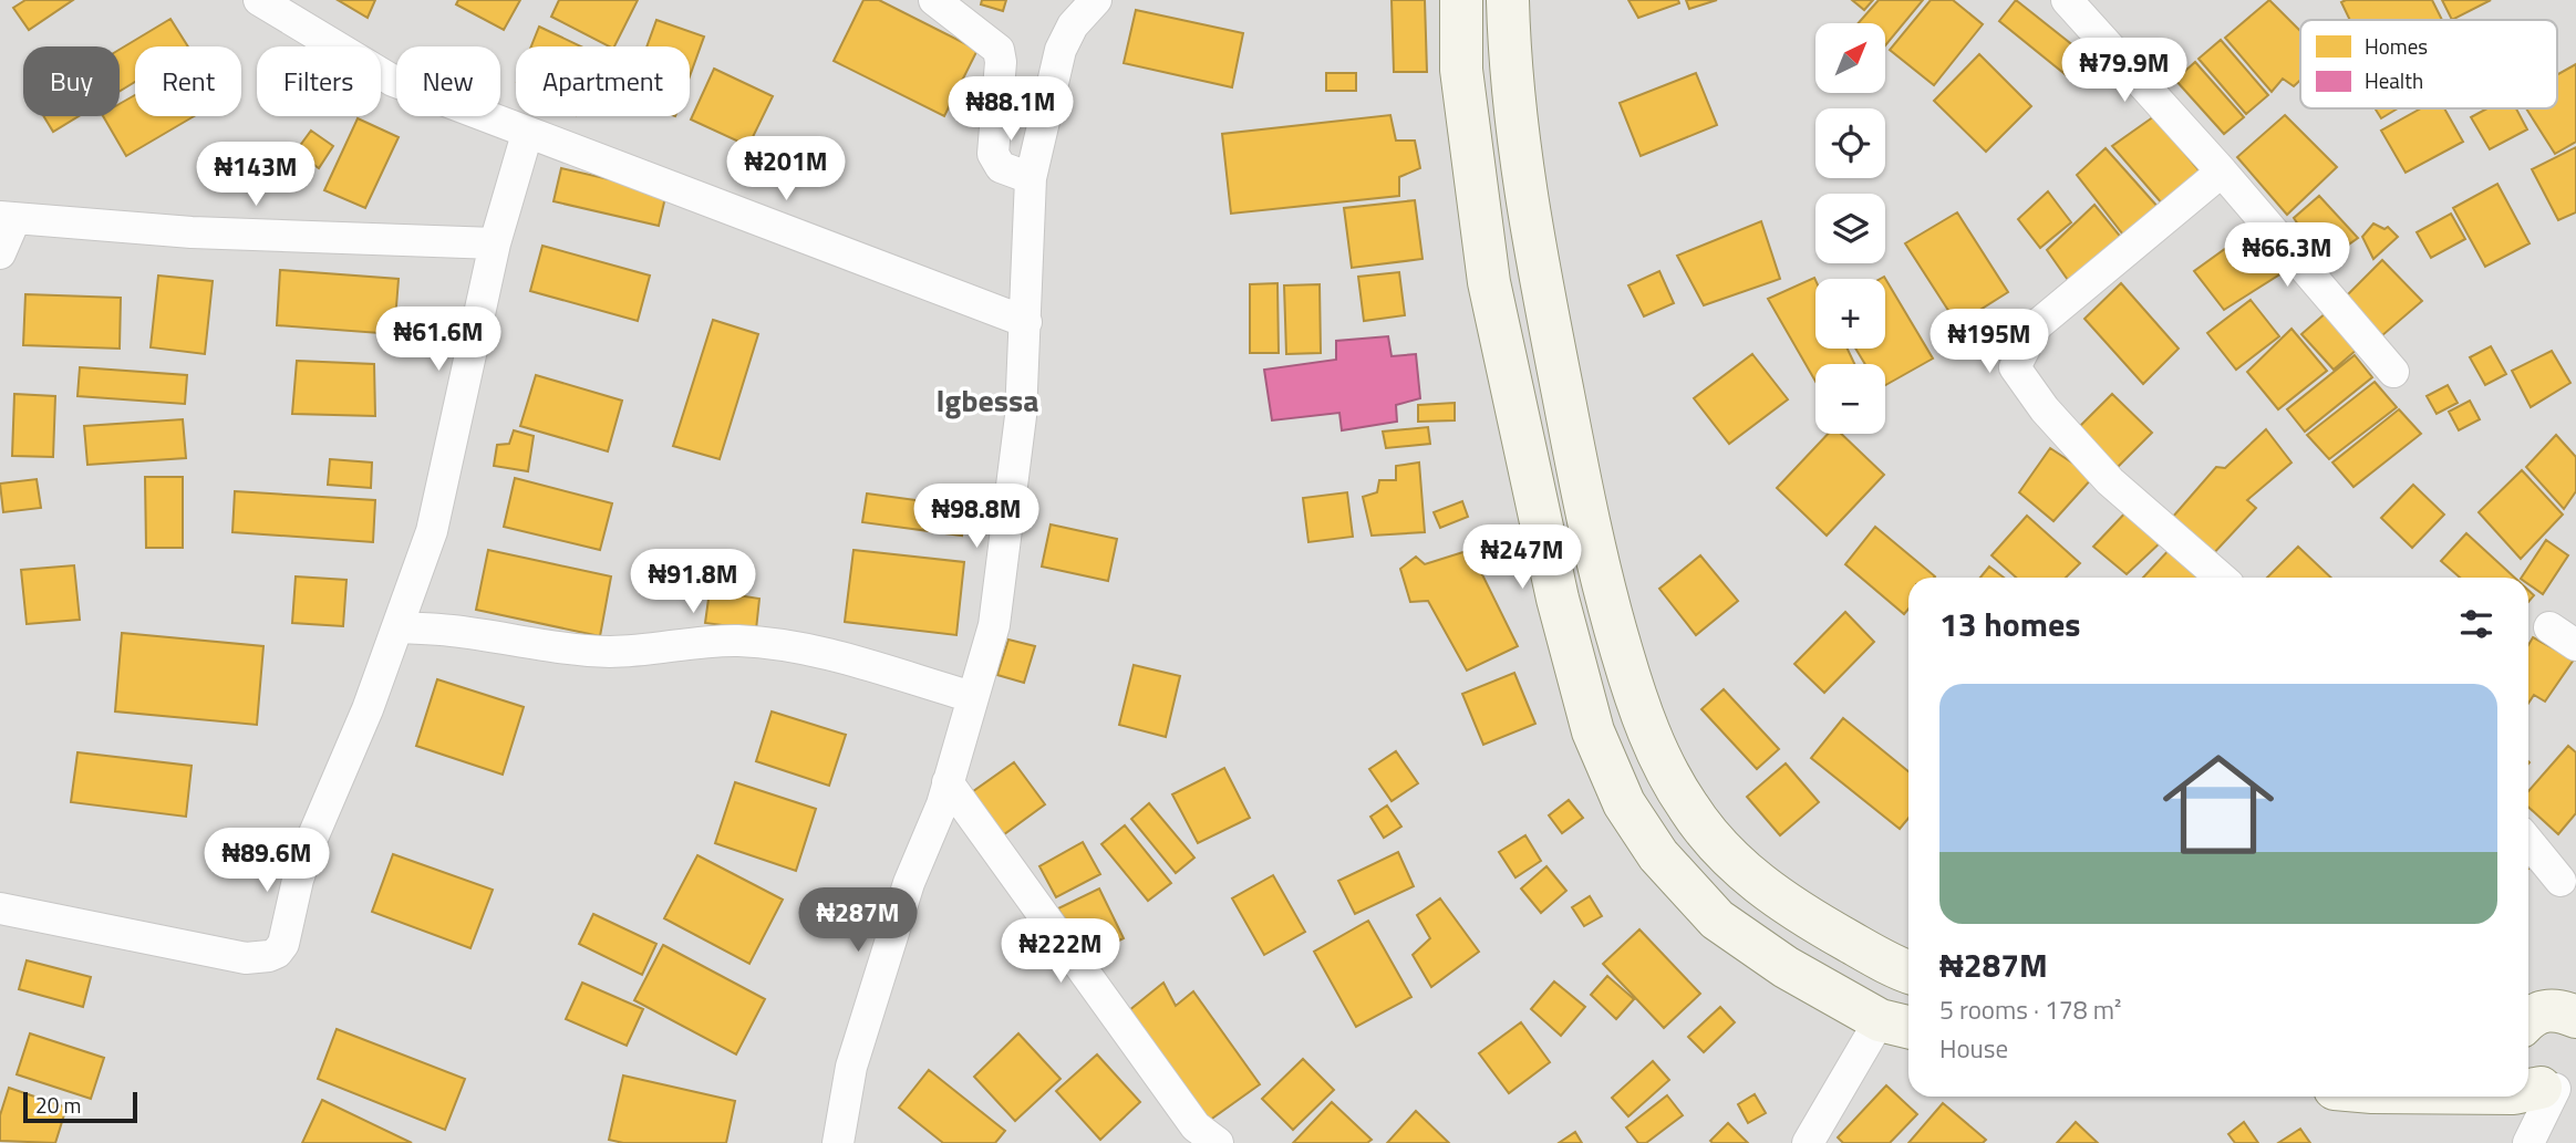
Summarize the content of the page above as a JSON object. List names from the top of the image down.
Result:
{
  "districts": ["Igbessa"],
  "legend": ["Homes", "Health"],
  "scale_bar": "20 m",
  "north": "top right",
  "page": {
    "map_buttons": ["+", "−"],
    "price": [
      "₦79.9M",
      "₦88.1M",
      "₦201M",
      "₦143M",
      "₦66.3M",
      "₦61.6M",
      "₦195M",
      "₦98.8M",
      "₦247M",
      "₦91.8M",
      "₦89.6M",
      "₦287M",
      "₦222M"
    ],
    "chip": [
      "Buy",
      "Rent",
      "Filters",
      "New",
      "Apartment"
    ],
    "heading": "13 homes",
    "list": [
      {
        "name": "₦287M",
        "note": "5 rooms · 178 m² · House"
      }
    ],
    "scale": "20 m"
  }
}
